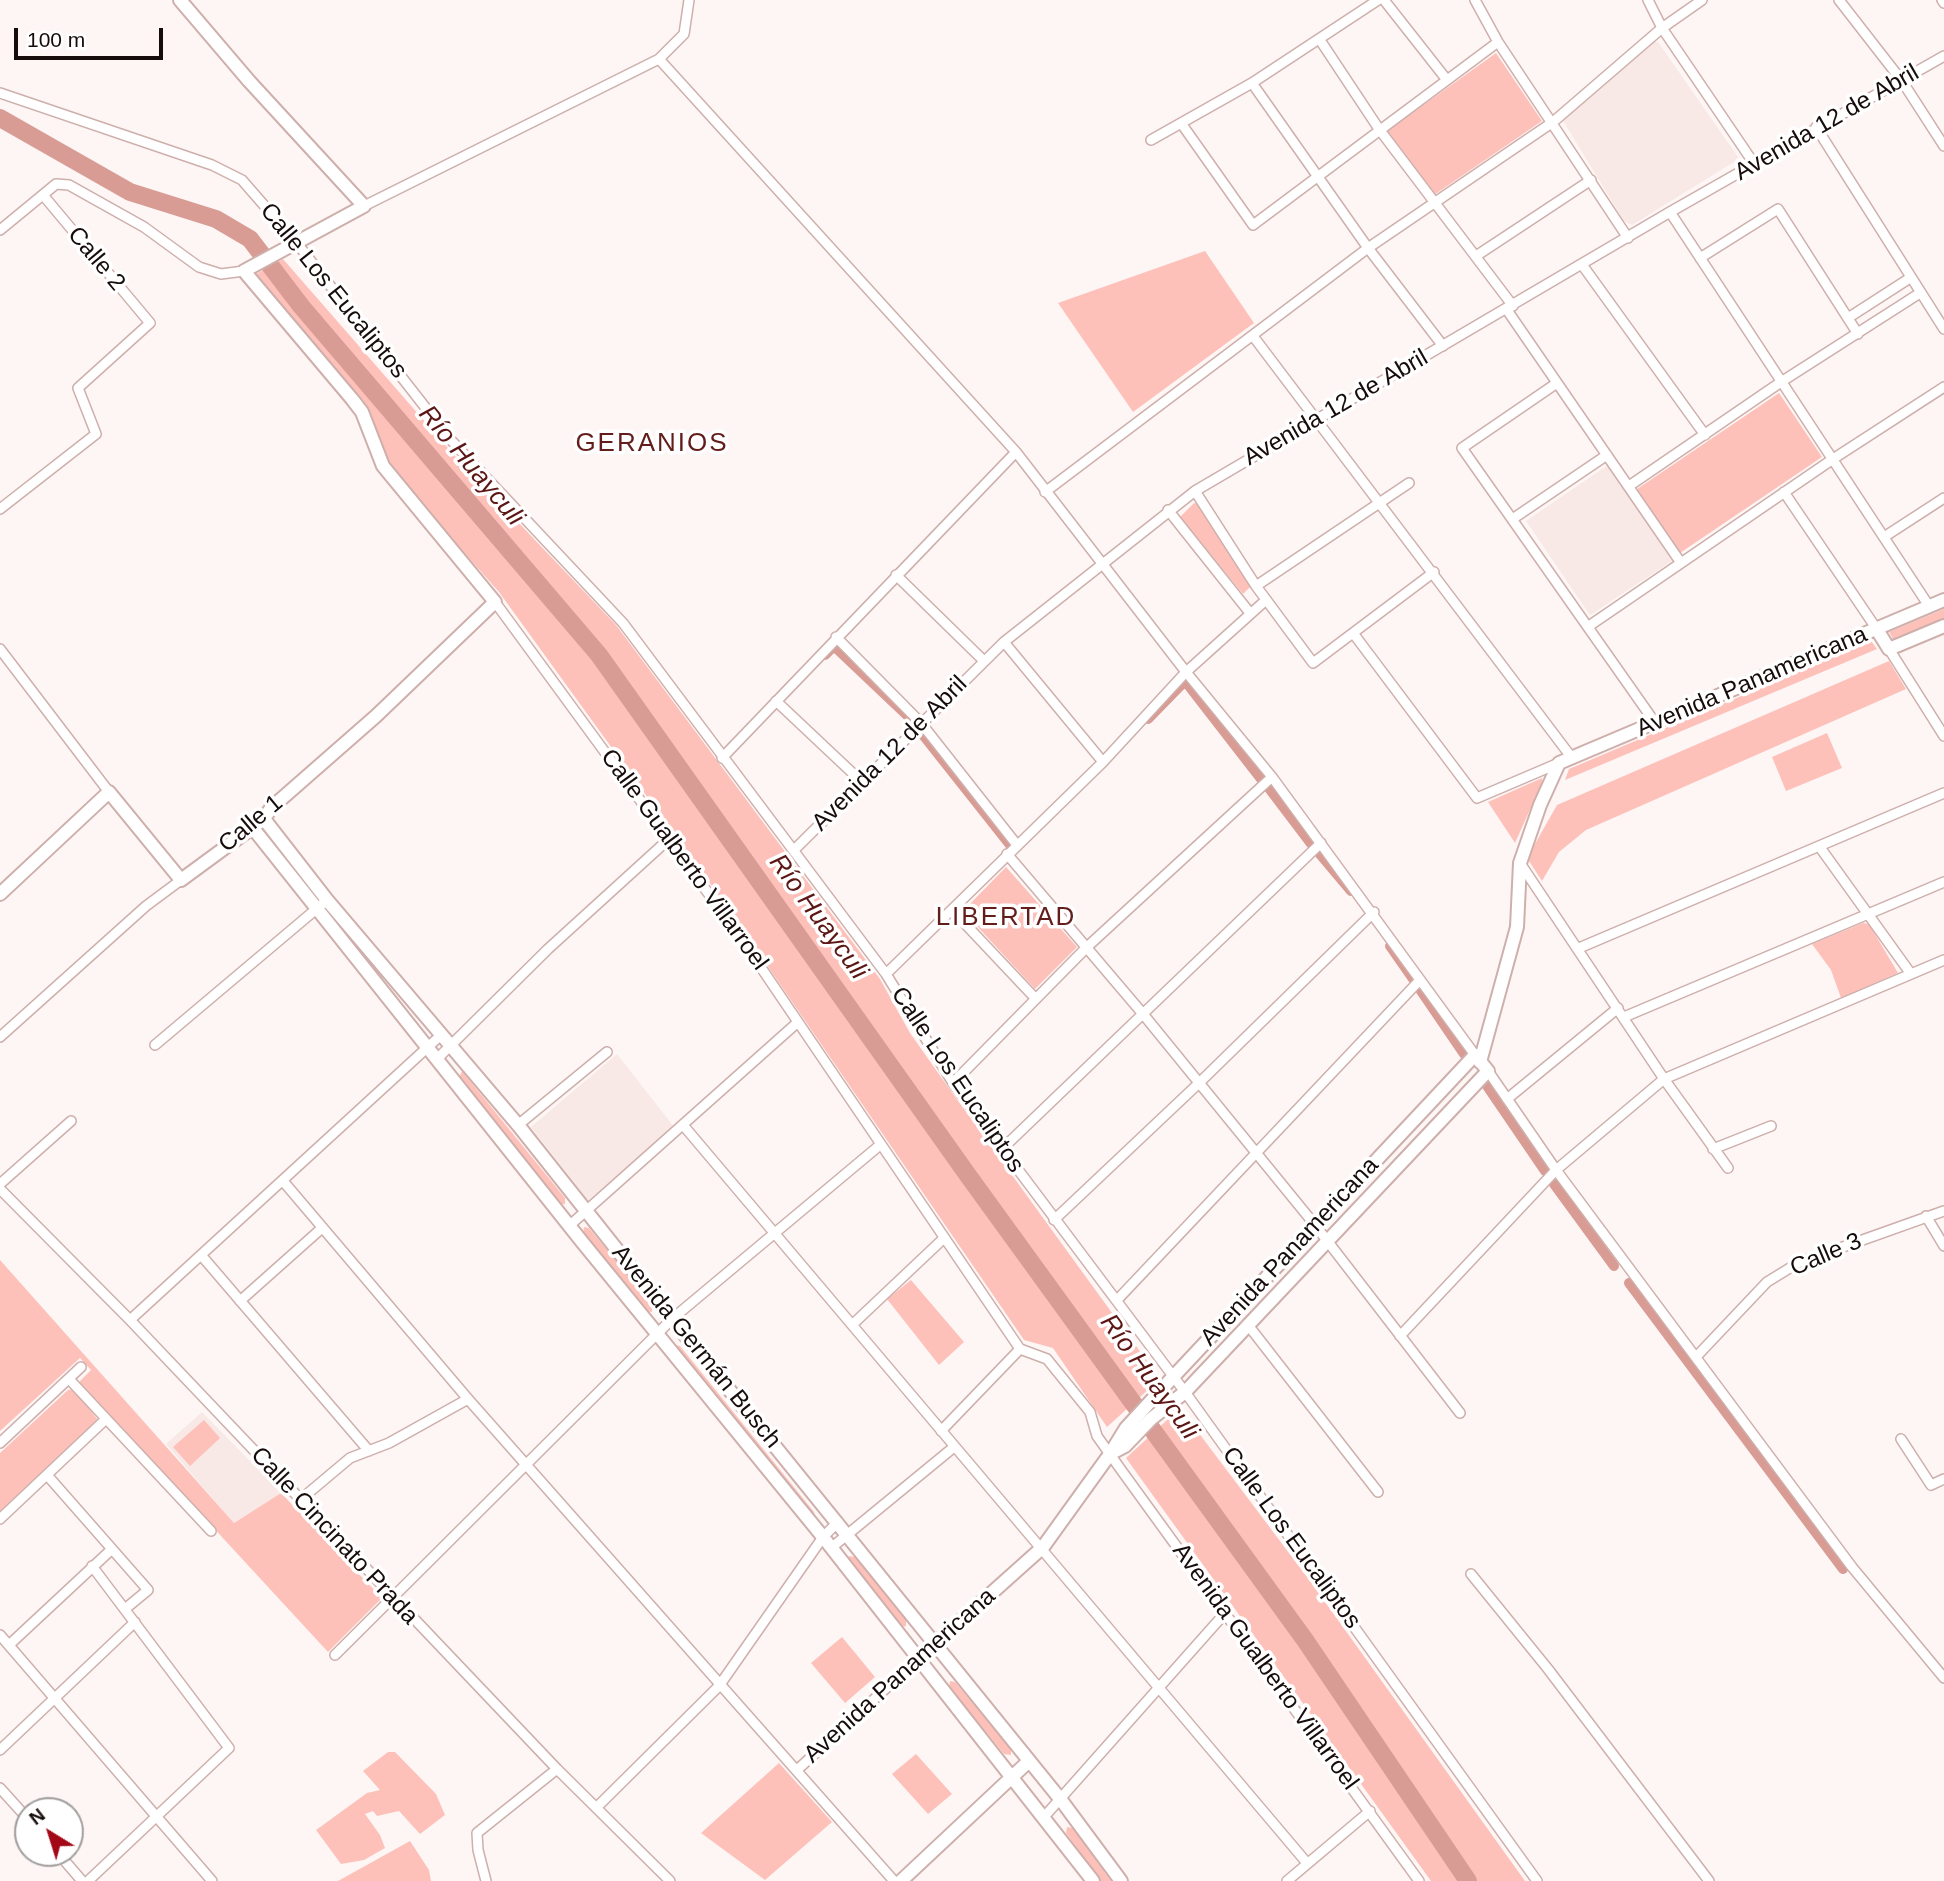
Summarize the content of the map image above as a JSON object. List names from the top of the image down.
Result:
{
  "streets": {
    "main road": [
      "Avenida Panamericana",
      "Calle 1",
      "Calle Gualberto Villarroel",
      "Avenida Germán Busch"
    ],
    "street": [
      "Avenida 12 de Abril",
      "Calle 2",
      "Calle Los Eucaliptos",
      "Calle 3",
      "Calle Cincinato Prada",
      "Avenida Gualberto Villarroel"
    ]
  },
  "crossings": [
    ["Avenida 12 de Abril", "Calle Los Eucaliptos"],
    ["Calle Los Eucaliptos", "Avenida Panamericana"],
    ["Avenida Panamericana", "Calle Gualberto Villarroel"],
    ["Avenida Panamericana", "Avenida Germán Busch"],
    ["Avenida Panamericana", "Avenida Gualberto Villarroel"],
    ["Calle 1", "Calle Gualberto Villarroel"],
    ["Calle 1", "Avenida Germán Busch"],
    ["Calle Gualberto Villarroel", "Avenida Gualberto Villarroel"]
  ],
  "districts": ["GERANIOS", "LIBERTAD"],
  "water": ["Río Huayculi"],
  "scale_bar": "100 m",
  "north": "top left"
}
